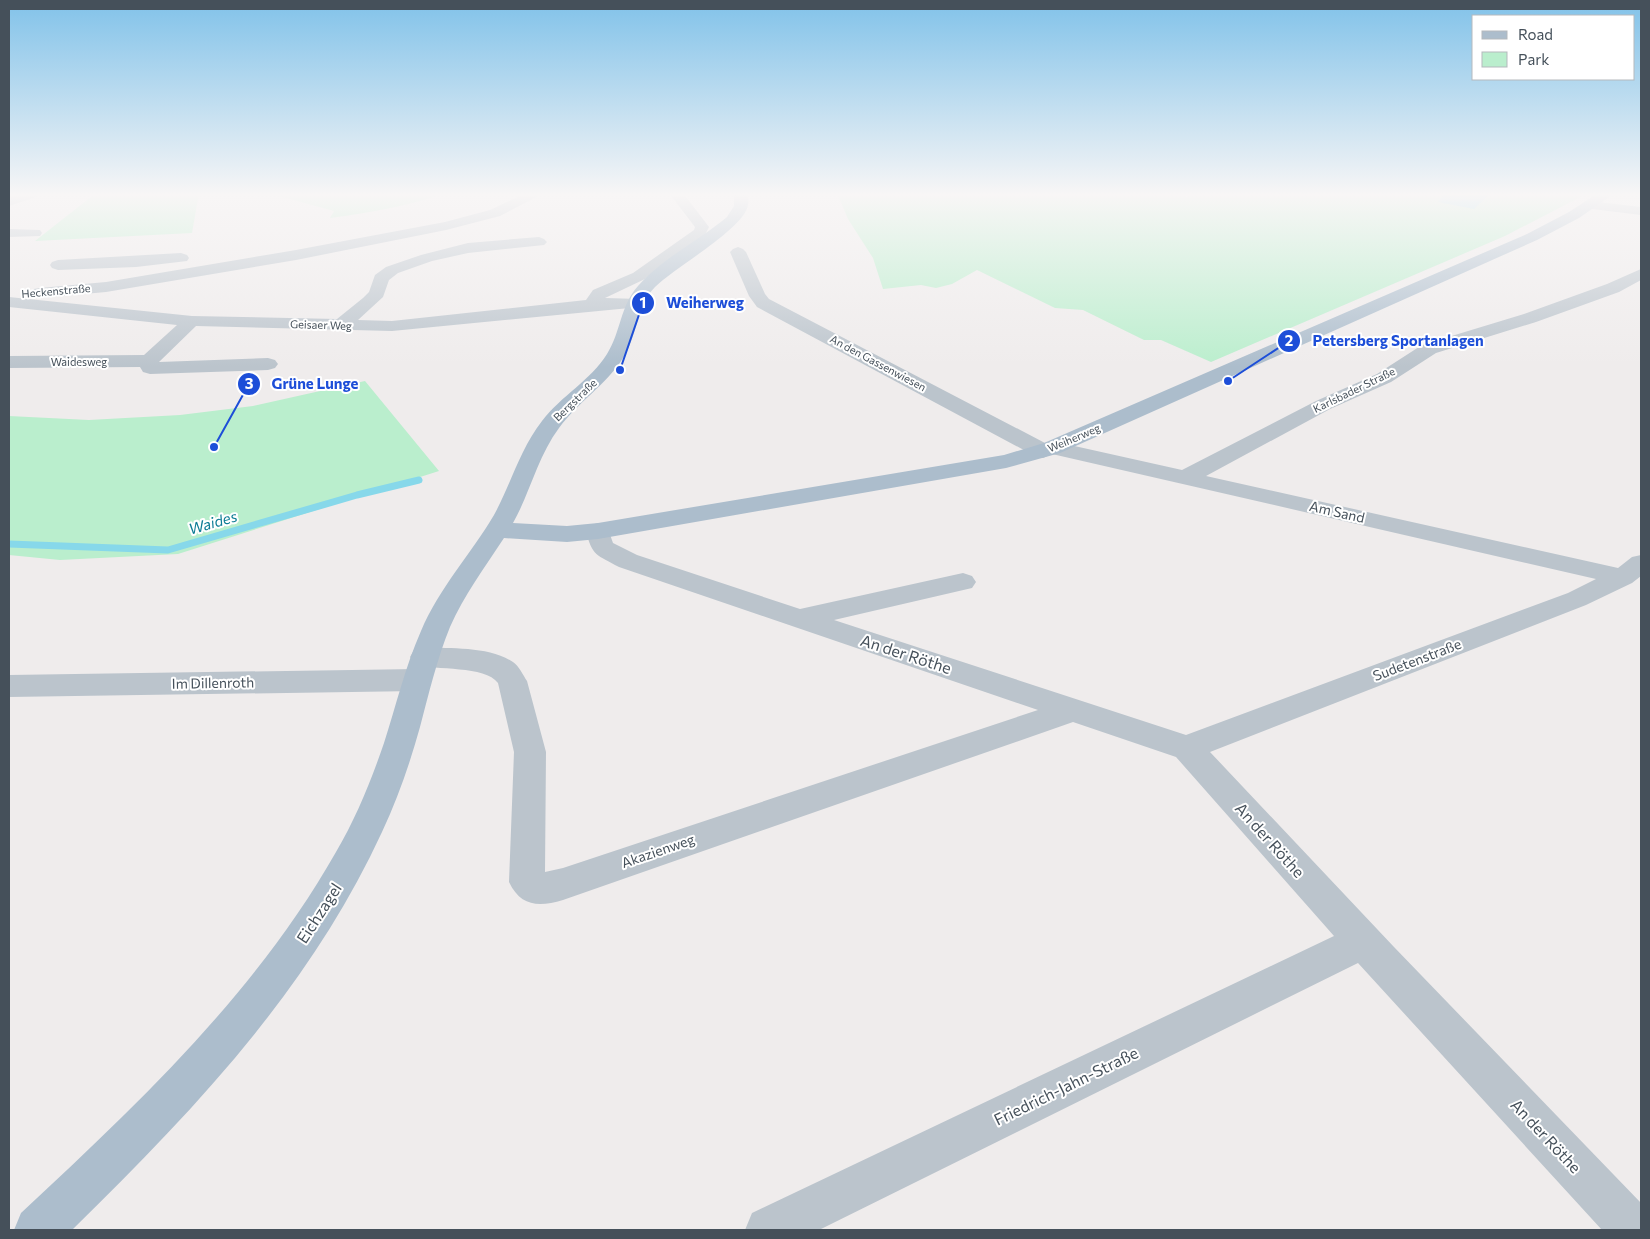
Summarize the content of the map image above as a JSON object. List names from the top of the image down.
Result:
{
  "streets": {
    "main road": ["Bergstraße", "Weiherweg", "Eichzagel"],
    "street": [
      "Heckenstraße",
      "Geisaer Weg",
      "Waidesweg",
      "An den Gassenwiesen",
      "Karlsbader Straße",
      "Am Sand",
      "An der Röthe",
      "Sudetenstraße",
      "Im Dillenroth",
      "Akazienweg",
      "Friedrich-Jahn-Straße"
    ]
  },
  "crossings": [
    ["Geisaer Weg", "Bergstraße"],
    ["An den Gassenwiesen", "Weiherweg"],
    ["An den Gassenwiesen", "Am Sand"],
    ["Karlsbader Straße", "Am Sand"],
    ["Bergstraße", "Weiherweg"],
    ["Bergstraße", "Eichzagel"],
    ["Weiherweg", "Am Sand"],
    ["Weiherweg", "An der Röthe"],
    ["Weiherweg", "Eichzagel"],
    ["Am Sand", "Sudetenstraße"],
    ["An der Röthe", "Sudetenstraße"],
    ["An der Röthe", "Akazienweg"],
    ["An der Röthe", "Friedrich-Jahn-Straße"],
    ["Im Dillenroth", "Akazienweg"],
    ["Im Dillenroth", "Eichzagel"],
    ["Akazienweg", "Eichzagel"]
  ],
  "water": ["Waides"],
  "places": ["Weiherweg", "Petersberg Sportanlagen", "Grüne Lunge"],
  "legend": ["Road", "Park"]
}
